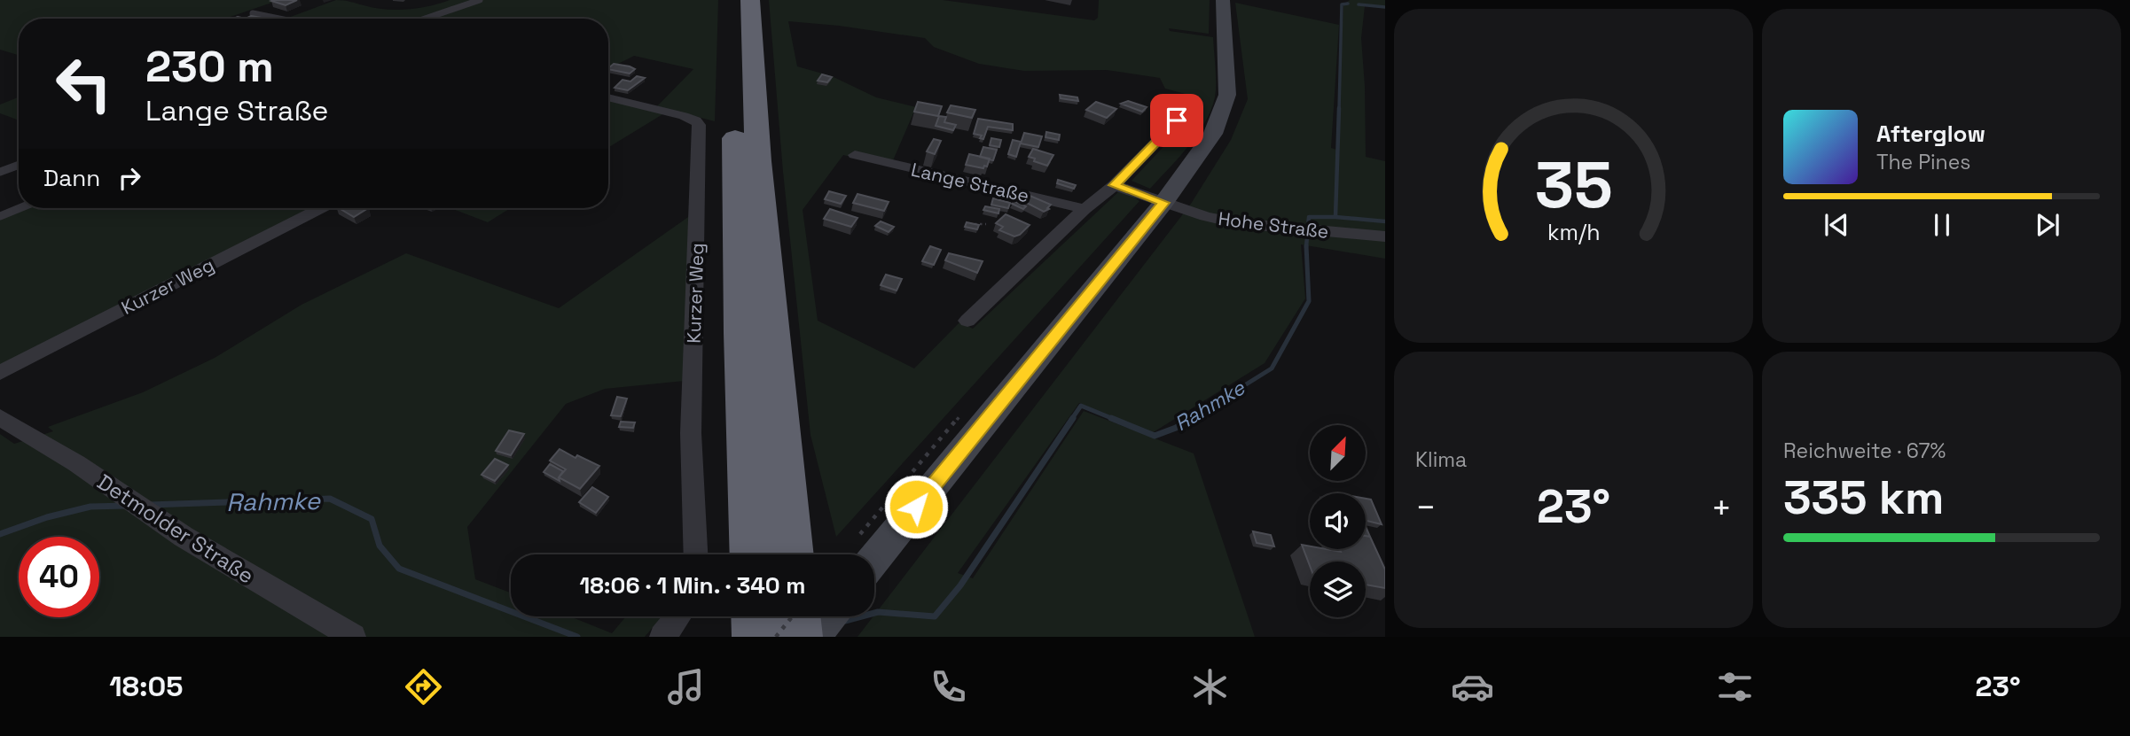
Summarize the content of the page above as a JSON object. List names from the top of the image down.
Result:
{
  "streets": {
    "street": [
      "Lange Straße",
      "Hohe Straße",
      "Kurzer Weg",
      "Detmolder Straße"
    ]
  },
  "water": ["Rahmke"],
  "north": "top right",
  "page": {
    "turn": ["230 m", "Lange Straße"],
    "song": ["Afterglow", "The Pines"],
    "then": "Dann",
    "tile": [
      "Klima",
      ["Reichweite · 67%", "335 km"]
    ],
    "heat": ["−", "23°", "+"],
    "limit": "40",
    "trip": "18:06 · 1 Min. · 340 m",
    "tabs": ["18:05", "23°"],
    "gauge": ["35", "km/h"]
  }
}
